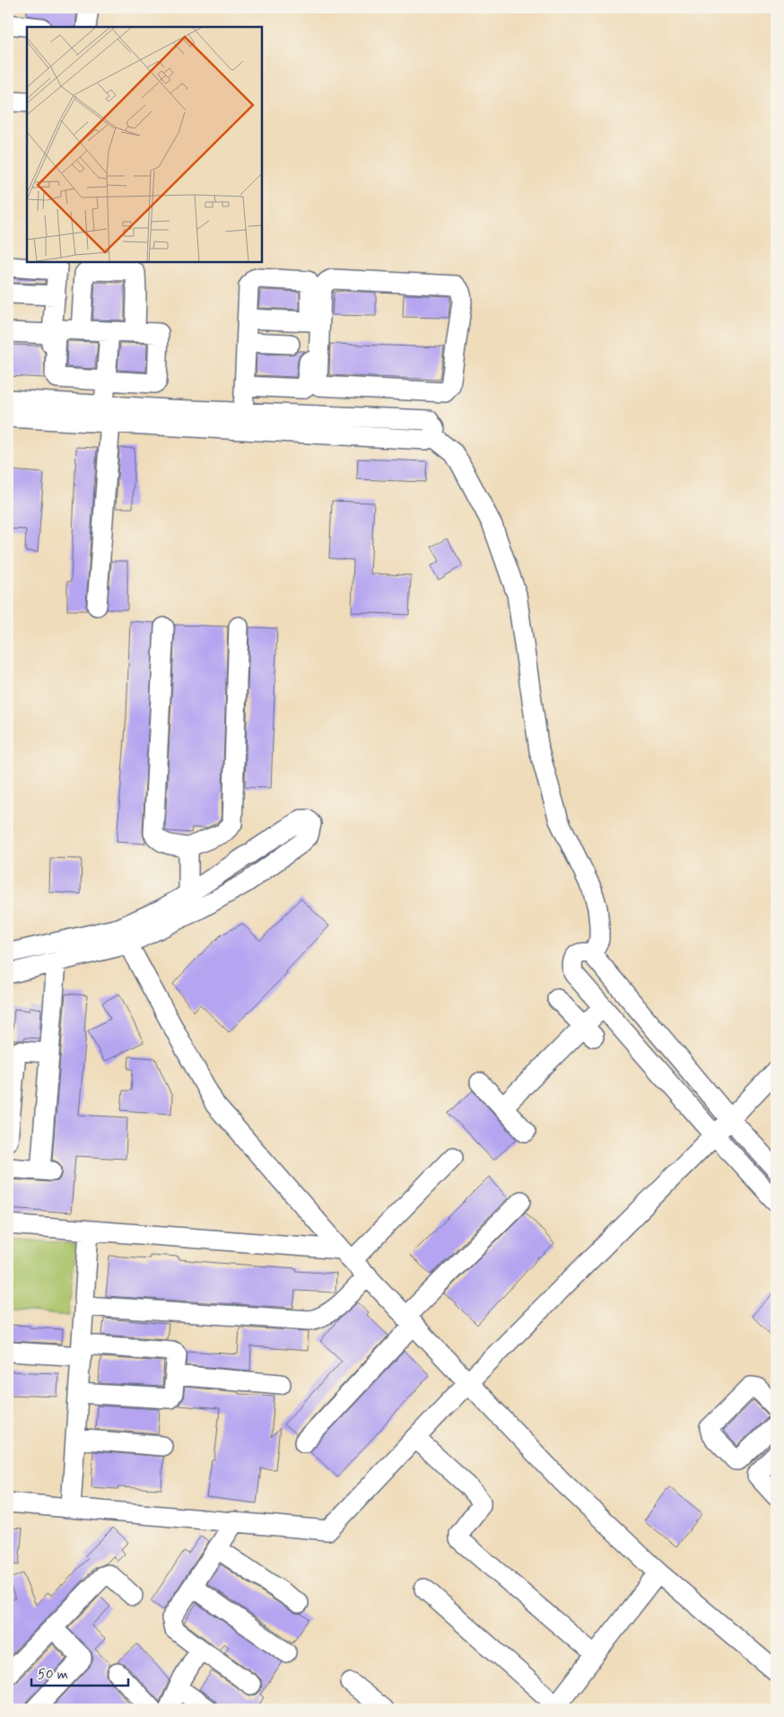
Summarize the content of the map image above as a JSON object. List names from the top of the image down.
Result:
{
  "scale_bar": "50 m"
}
